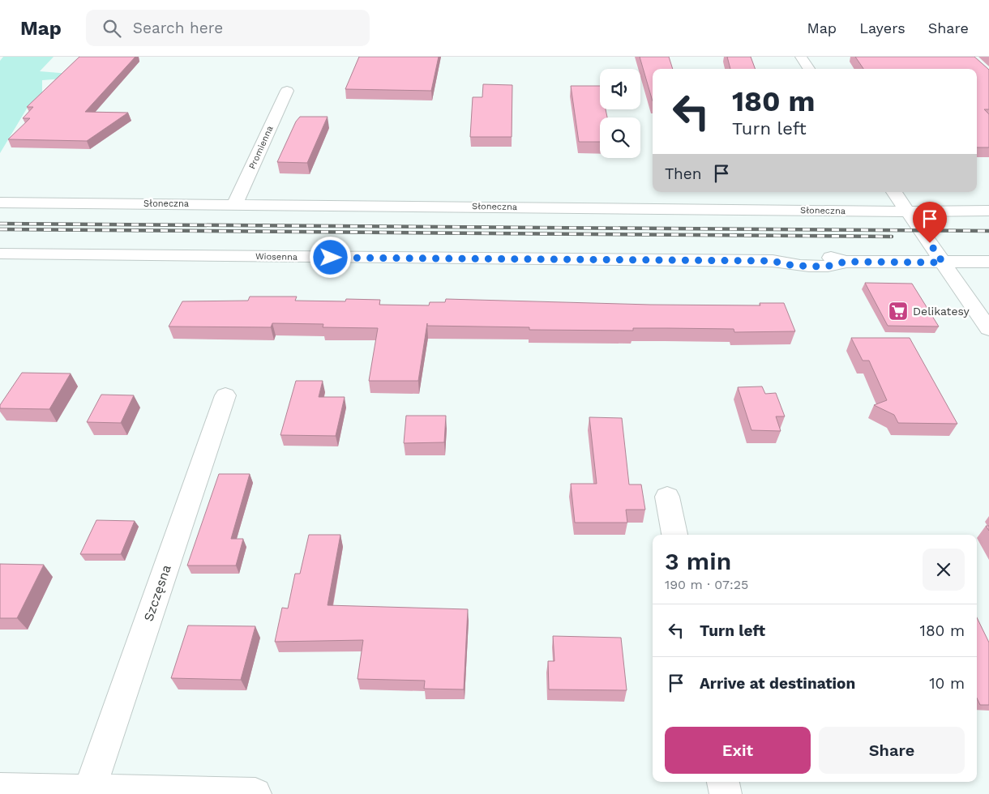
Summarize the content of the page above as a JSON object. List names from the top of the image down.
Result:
{
  "streets": {
    "street": [
      "Promienna",
      "Słoneczna",
      "Wiosenna",
      "Szczęsna"
    ]
  },
  "crossings": [
    ["Promienna", "Słoneczna"]
  ],
  "places": {
    "supermarket": ["Delikatesy"]
  },
  "page": {
    "header": "Map",
    "search": "Search here",
    "nav": ["Map", "Layers", "Share"],
    "turn": ["180 m", "Turn left"],
    "then": "Then",
    "heading": ["3 min", "190 m · 07:25"],
    "list": [
      {
        "name": "Turn left",
        "value": "180 m"
      },
      {
        "name": "Arrive at destination",
        "value": "10 m"
      }
    ],
    "buttons": ["Exit", "Share"]
  }
}
